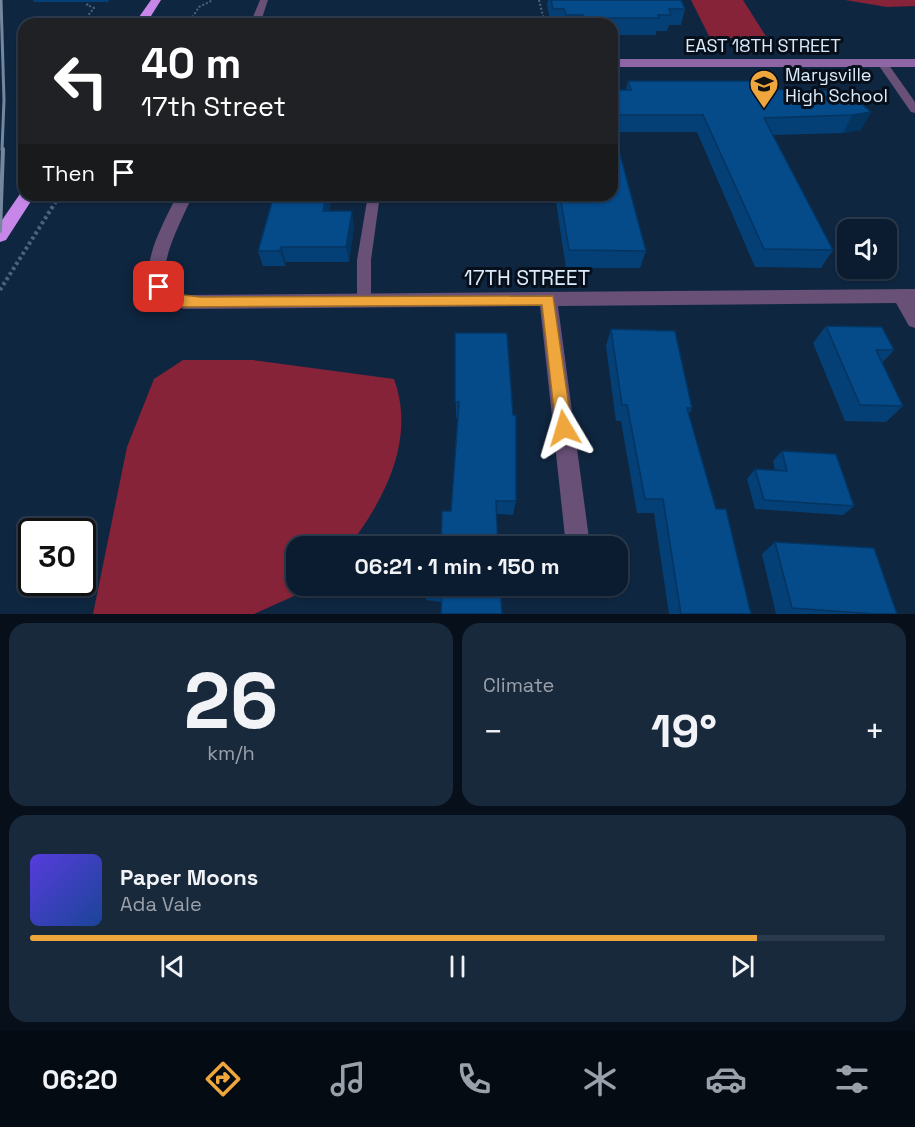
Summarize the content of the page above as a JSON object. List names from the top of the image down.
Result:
{
  "streets": {
    "street": ["EAST 18TH STREET", "17TH STREET"]
  },
  "places": {
    "school or university": ["Marysville High School"]
  },
  "page": {
    "turn": ["40 m", "17th Street"],
    "then": "Then",
    "limit": "30",
    "trip": "06:21 · 1 min · 150 m",
    "tile": [
      ["26", "km/h"],
      "Climate"
    ],
    "heat": ["−", "19°", "+"],
    "song": ["Paper Moons", "Ada Vale"],
    "tabs": "06:20"
  }
}
